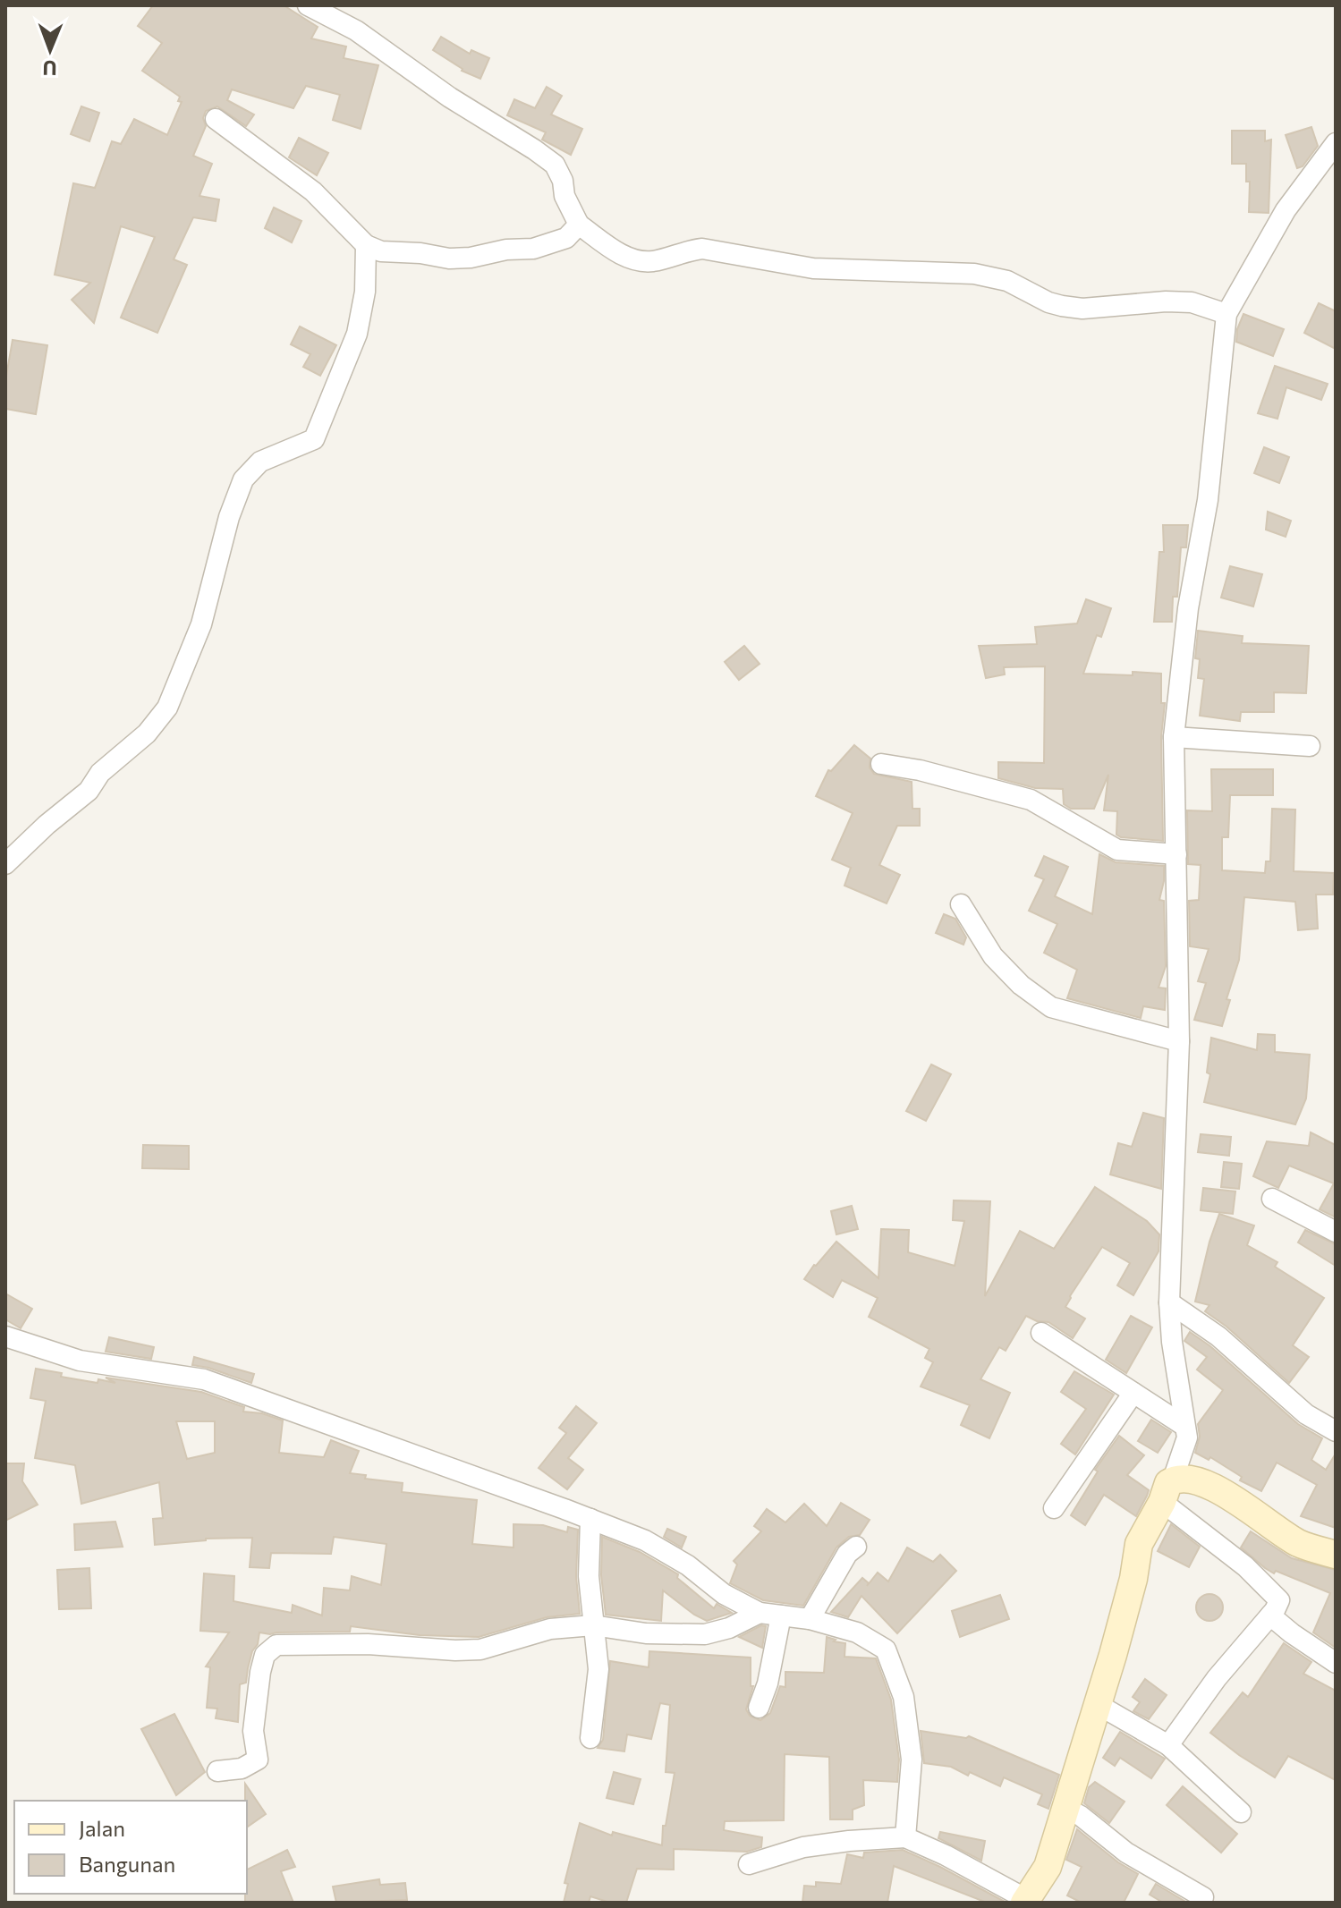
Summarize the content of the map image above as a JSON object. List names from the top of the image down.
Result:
{
  "legend": ["Jalan", "Bangunan"],
  "north": "bottom"
}
